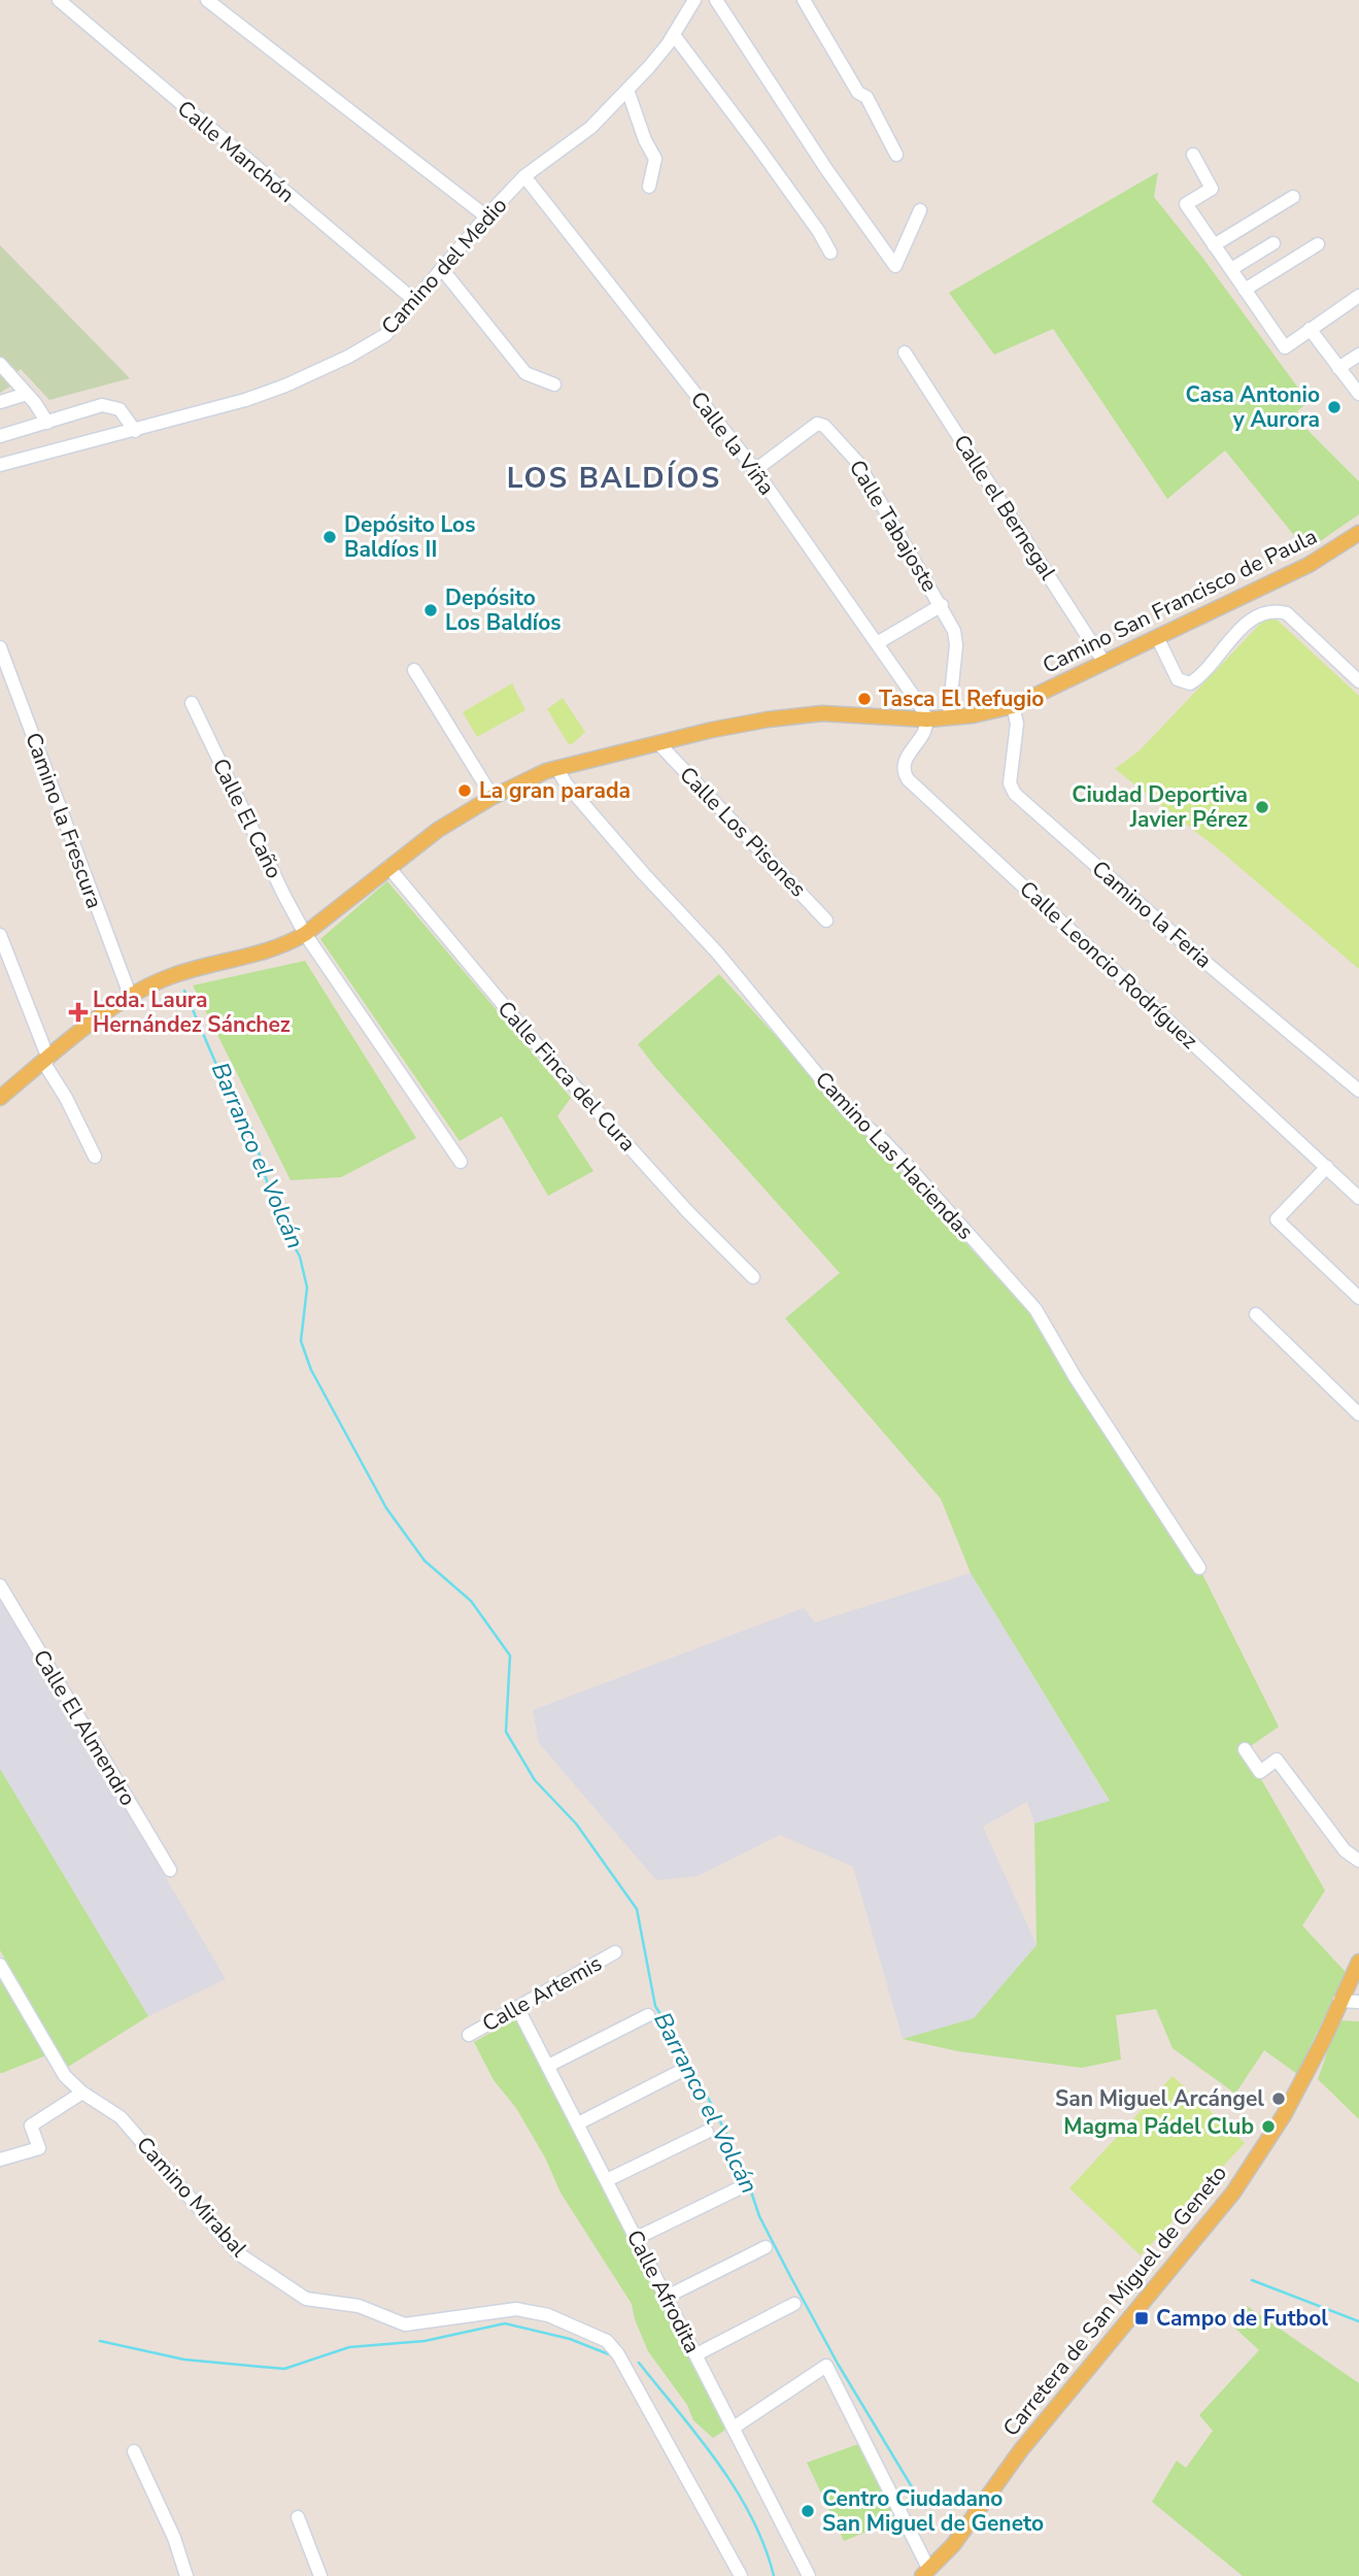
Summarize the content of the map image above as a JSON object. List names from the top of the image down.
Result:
{
  "streets": {
    "main road": ["Camino San Francisco de Paula", "Carretera de San Miguel de Geneto"],
    "street": [
      "Calle Manchón",
      "Camino del Medio",
      "Calle la Viña",
      "Calle el Bernegal",
      "Calle Tabajoste",
      "Calle El Caño",
      "Camino la Frescura",
      "Calle Los Pisones",
      "Camino la Feria",
      "Calle Leoncio Rodríguez",
      "Calle Finca del Cura",
      "Camino Las Haciendas",
      "Calle El Almendro",
      "Calle Artemis",
      "Camino Mirabal",
      "Calle Afrodita"
    ]
  },
  "crossings": [
    ["Calle Manchón", "Camino del Medio"],
    ["Camino del Medio", "Calle la Viña"],
    ["Calle la Viña", "Calle Tabajoste"],
    ["Calle la Viña", "Camino San Francisco de Paula"],
    ["Calle la Viña", "Calle Leoncio Rodríguez"],
    ["Calle el Bernegal", "Camino San Francisco de Paula"],
    ["Calle Tabajoste", "Camino San Francisco de Paula"],
    ["Camino San Francisco de Paula", "Calle El Caño"],
    ["Camino San Francisco de Paula", "Camino la Frescura"],
    ["Camino San Francisco de Paula", "Calle Los Pisones"],
    ["Camino San Francisco de Paula", "Camino la Feria"],
    ["Camino San Francisco de Paula", "Calle Leoncio Rodríguez"],
    ["Camino San Francisco de Paula", "Calle Finca del Cura"],
    ["Camino San Francisco de Paula", "Camino Las Haciendas"],
    ["Calle Artemis", "Calle Afrodita"]
  ],
  "districts": ["LOS BALDÍOS"],
  "water": ["Barranco el Volcán"],
  "places": {
    "other": [
      "Casa Antonio y Aurora",
      "Depósito Los Baldíos II",
      "Depósito Los Baldíos",
      "Tasca El Refugio",
      "La gran parada",
      "Ciudad Deportiva Javier Pérez",
      "San Miguel Arcángel",
      "Magma Pádel Club",
      "Centro Ciudadano San Miguel de Geneto"
    ],
    "health": ["Lcda. Laura Hernández Sánchez"],
    "transit": ["Campo de Futbol"]
  }
}
